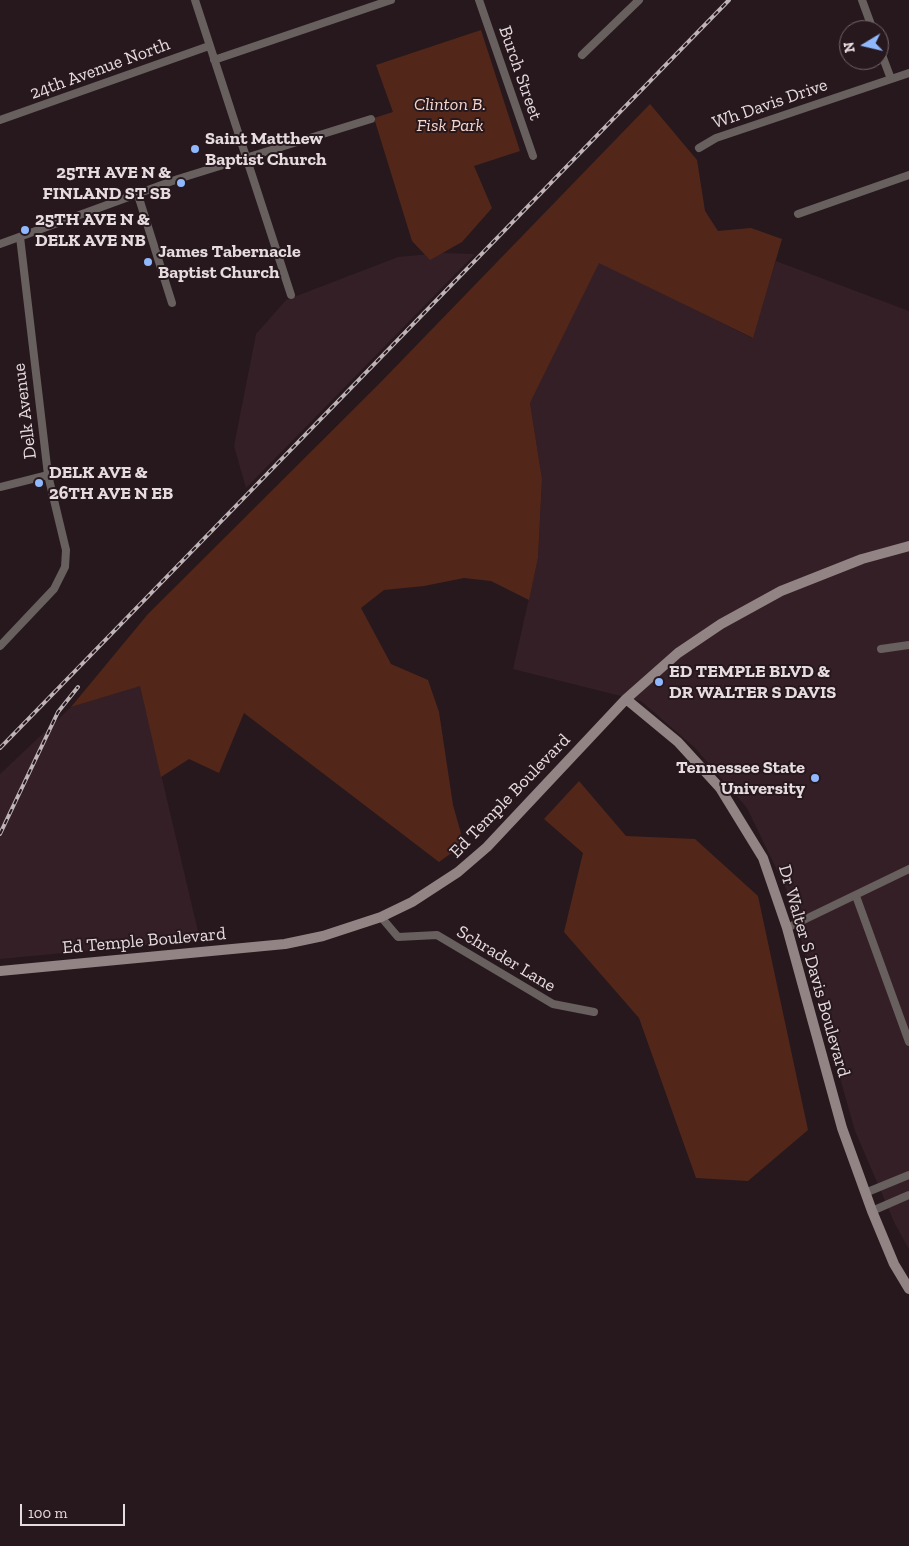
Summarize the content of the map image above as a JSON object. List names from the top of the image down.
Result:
{
  "streets": {
    "main road": ["Ed Temple Boulevard", "Dr Walter S Davis Boulevard"],
    "street": [
      "24th Avenue North",
      "Burch Street",
      "Wh Davis Drive",
      "Delk Avenue",
      "Schrader Lane"
    ]
  },
  "crossings": [
    ["Ed Temple Boulevard", "Schrader Lane"],
    ["Ed Temple Boulevard", "Dr Walter S Davis Boulevard"]
  ],
  "parks": ["Clinton B. Fisk Park"],
  "places": [
    "Saint Matthew Baptist Church",
    "25TH AVE N & FINLAND ST SB",
    "25TH AVE N & DELK AVE NB",
    "James Tabernacle Baptist Church",
    "DELK AVE & 26TH AVE N EB",
    "ED TEMPLE BLVD & DR WALTER S DAVIS",
    "Tennessee State University"
  ],
  "scale_bar": "100 m",
  "north": "left"
}
